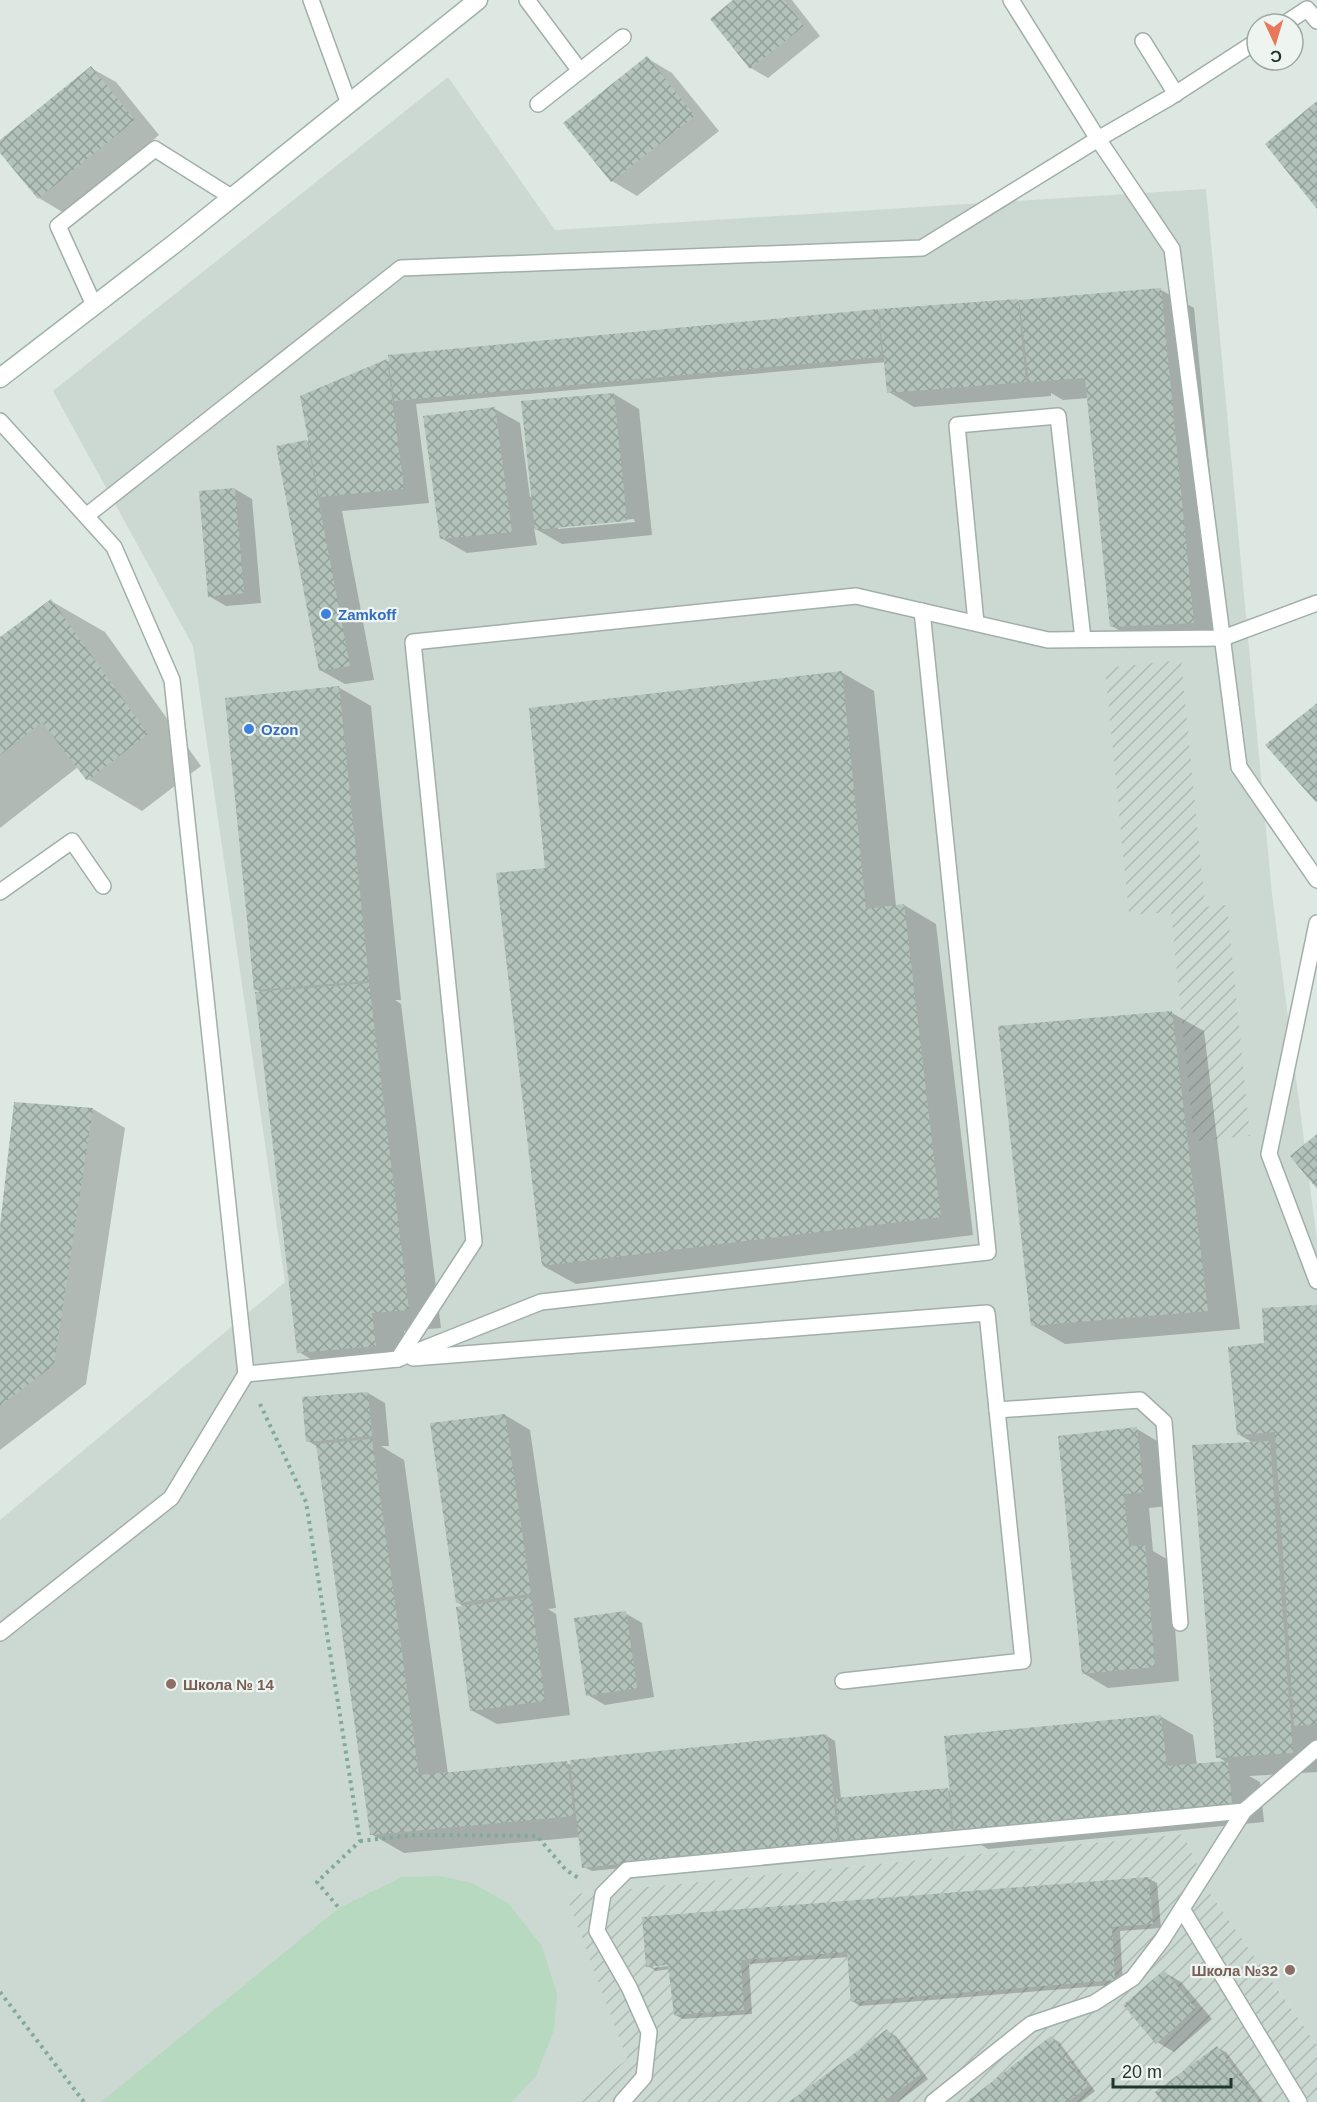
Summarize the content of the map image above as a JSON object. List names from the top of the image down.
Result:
{
  "places": [
    "Zamkoff",
    "Ozon",
    "Школа № 14",
    "Школа №32"
  ],
  "scale_bar": "20 m",
  "north": "bottom"
}
